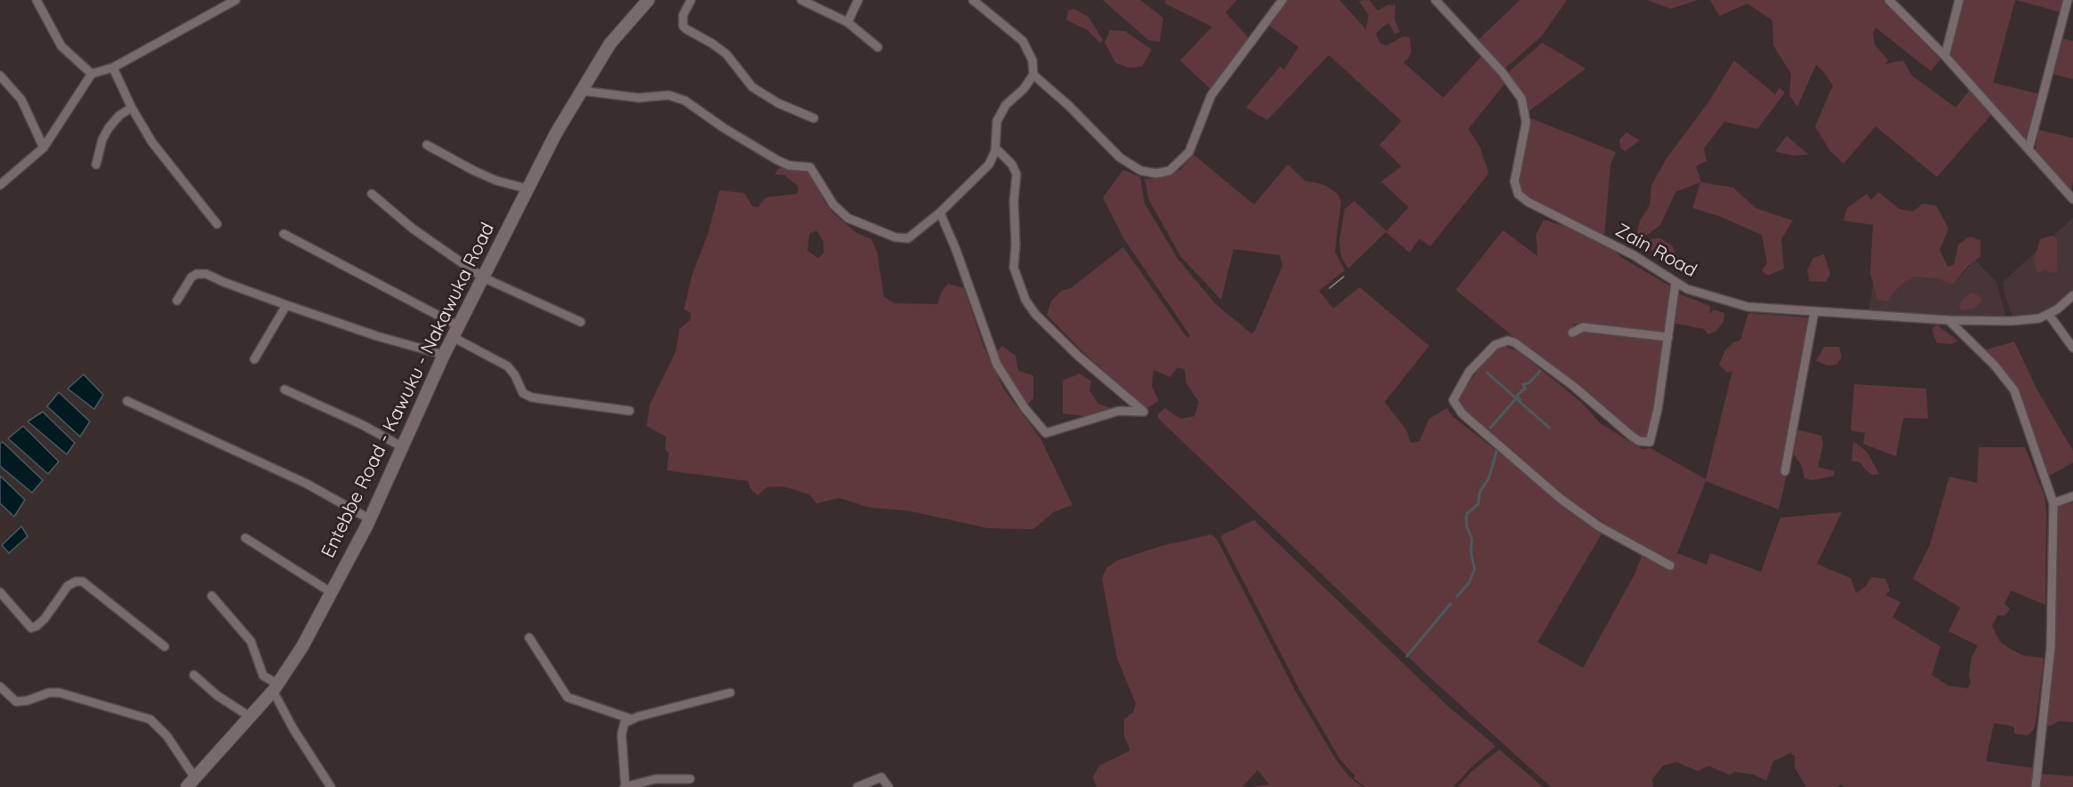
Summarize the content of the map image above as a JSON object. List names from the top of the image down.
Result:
{
  "streets": {
    "main road": ["Entebbe Road - Kawuku - Nakawuka Road"],
    "street": ["Zain Road"]
  }
}
